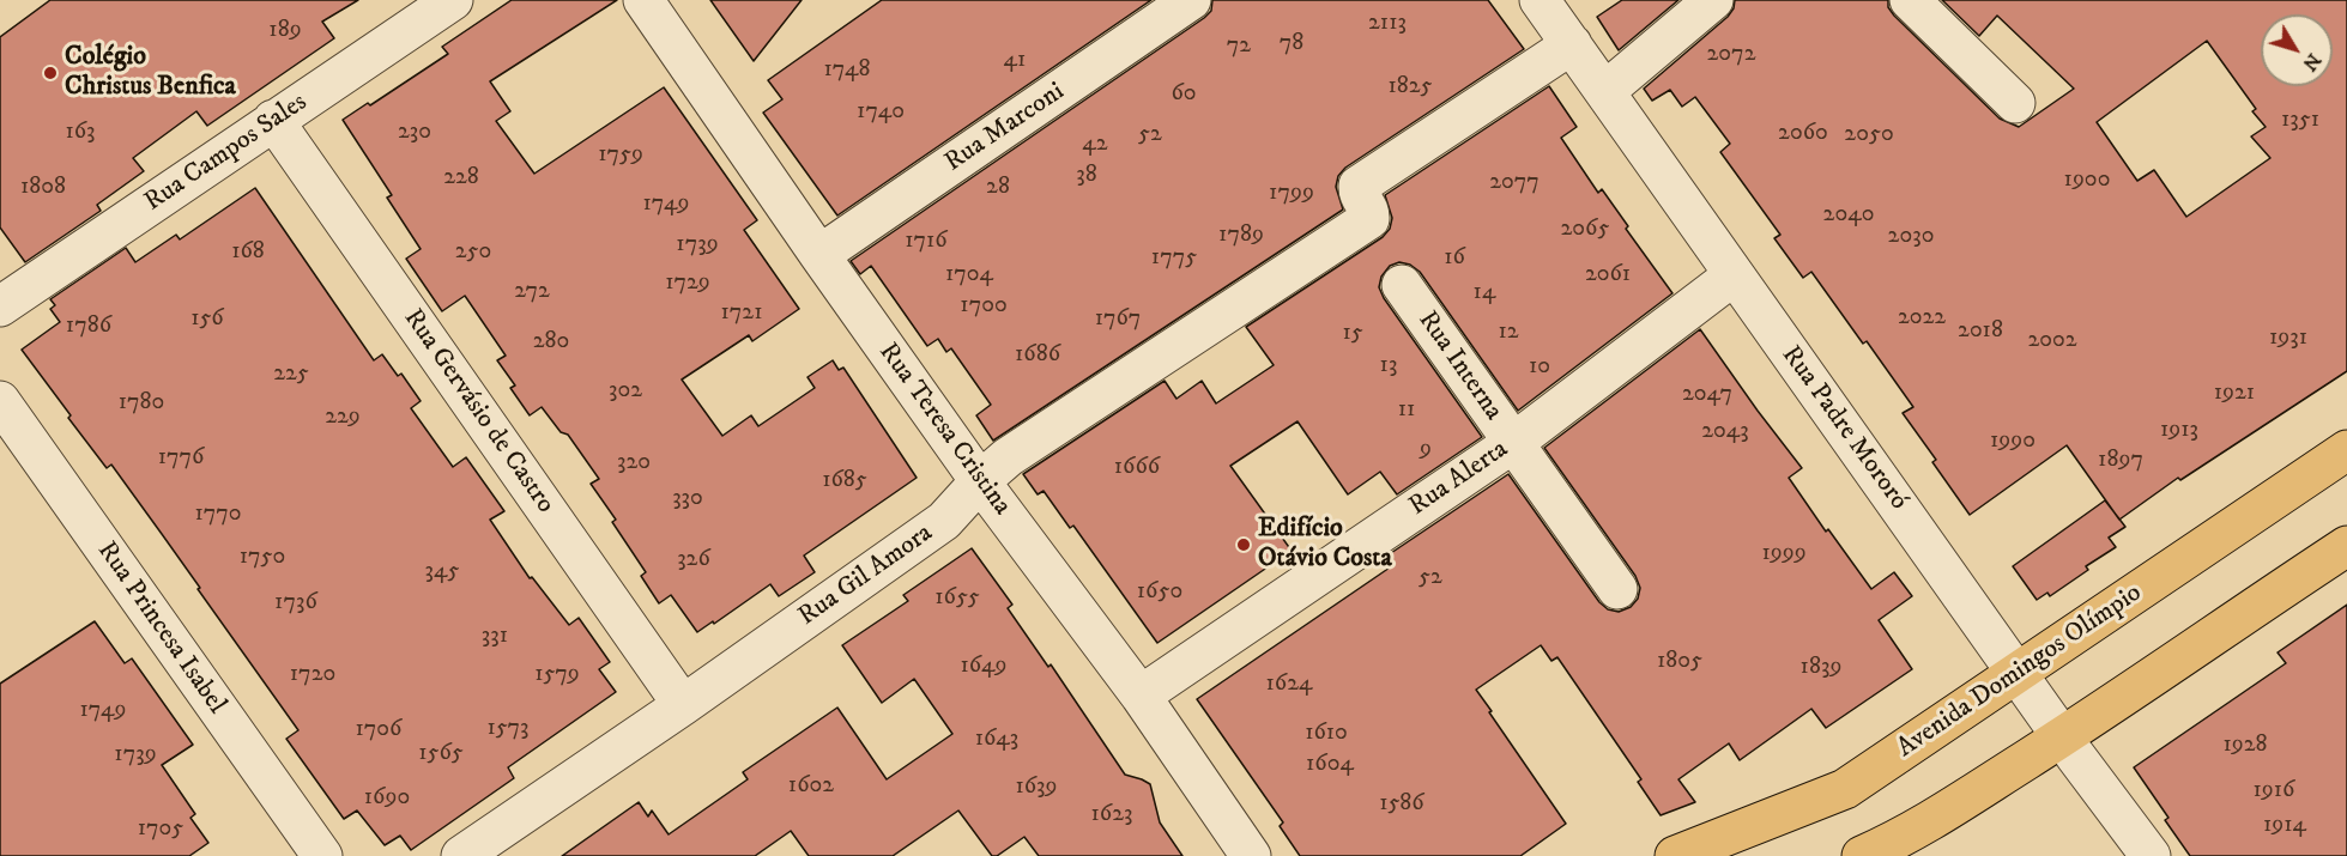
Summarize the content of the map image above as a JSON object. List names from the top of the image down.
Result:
{
  "streets": {
    "main road": ["Avenida Domingos Olímpio"],
    "street": [
      "Rua Marconi",
      "Rua Campos Sales",
      "Rua Interna",
      "Rua Gervásio de Castro",
      "Rua Padre Mororó",
      "Rua Teresa Cristina",
      "Rua Alerta",
      "Rua Gil Amora",
      "Rua Princesa Isabel"
    ]
  },
  "crossings": [
    ["Rua Marconi", "Rua Teresa Cristina"],
    ["Rua Campos Sales", "Rua Gervásio de Castro"],
    ["Rua Interna", "Rua Alerta"],
    ["Rua Gervásio de Castro", "Rua Gil Amora"],
    ["Rua Padre Mororó", "Rua Alerta"],
    ["Rua Padre Mororó", "Rua Gil Amora"],
    ["Rua Padre Mororó", "Avenida Domingos Olímpio"],
    ["Rua Teresa Cristina", "Rua Alerta"],
    ["Rua Teresa Cristina", "Rua Gil Amora"]
  ],
  "places": ["Colégio Christus Benfica", "Edifício Otávio Costa"],
  "house_numbers": [
    "2113",
    "189",
    "78",
    "72",
    "2072",
    "41",
    "1748",
    "1825",
    "60",
    "1740",
    "1351",
    "163",
    "230",
    "2060",
    "52",
    "2050",
    "42",
    "1759",
    "38",
    "228",
    "1900",
    "2077",
    "1808",
    "28",
    "1799",
    "1749",
    "2040",
    "2065",
    "1789",
    "2030",
    "1716",
    "1739",
    "168",
    "250",
    "1775",
    "16",
    "1704",
    "2061",
    "1729",
    "272",
    "14",
    "1700",
    "1721",
    "2022",
    "156",
    "1767",
    "1786",
    "2018",
    "12",
    "15",
    "1931",
    "2002",
    "280",
    "1686",
    "13",
    "10",
    "225",
    "302",
    "1921",
    "2047",
    "1780",
    "11",
    "229",
    "1913",
    "2043",
    "1990",
    "9",
    "1776",
    "1897",
    "320",
    "1666",
    "1685",
    "330",
    "1770",
    "1999",
    "1750",
    "326",
    "345",
    "52",
    "1650",
    "1655",
    "1736",
    "331",
    "1805",
    "1649",
    "1839",
    "1720",
    "1579",
    "1624",
    "1749",
    "1573",
    "1706",
    "1610",
    "1643",
    "1928",
    "1565",
    "1739",
    "1604",
    "1602",
    "1639",
    "1916",
    "1690",
    "1586",
    "1623",
    "1914",
    "1705"
  ],
  "north": "bottom right"
}
